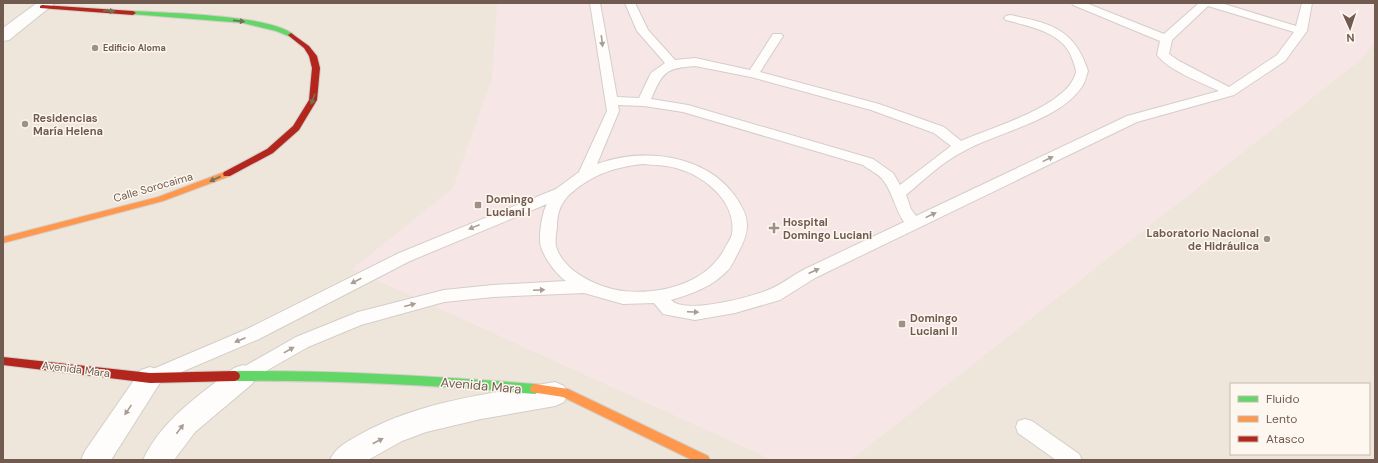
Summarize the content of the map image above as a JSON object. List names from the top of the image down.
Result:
{
  "streets": {
    "street": ["Calle Sorocaima", "Avenida Mara"]
  },
  "places": {
    "other": ["Edificio Aloma", "Residencias María Helena", "Laboratorio Nacional de Hidráulica"],
    "transit": ["Domingo Luciani I", "Domingo Luciani II"],
    "health": ["Hospital Domingo Luciani"]
  },
  "legend": ["Fluido", "Lento", "Atasco"],
  "north": "bottom"
}
